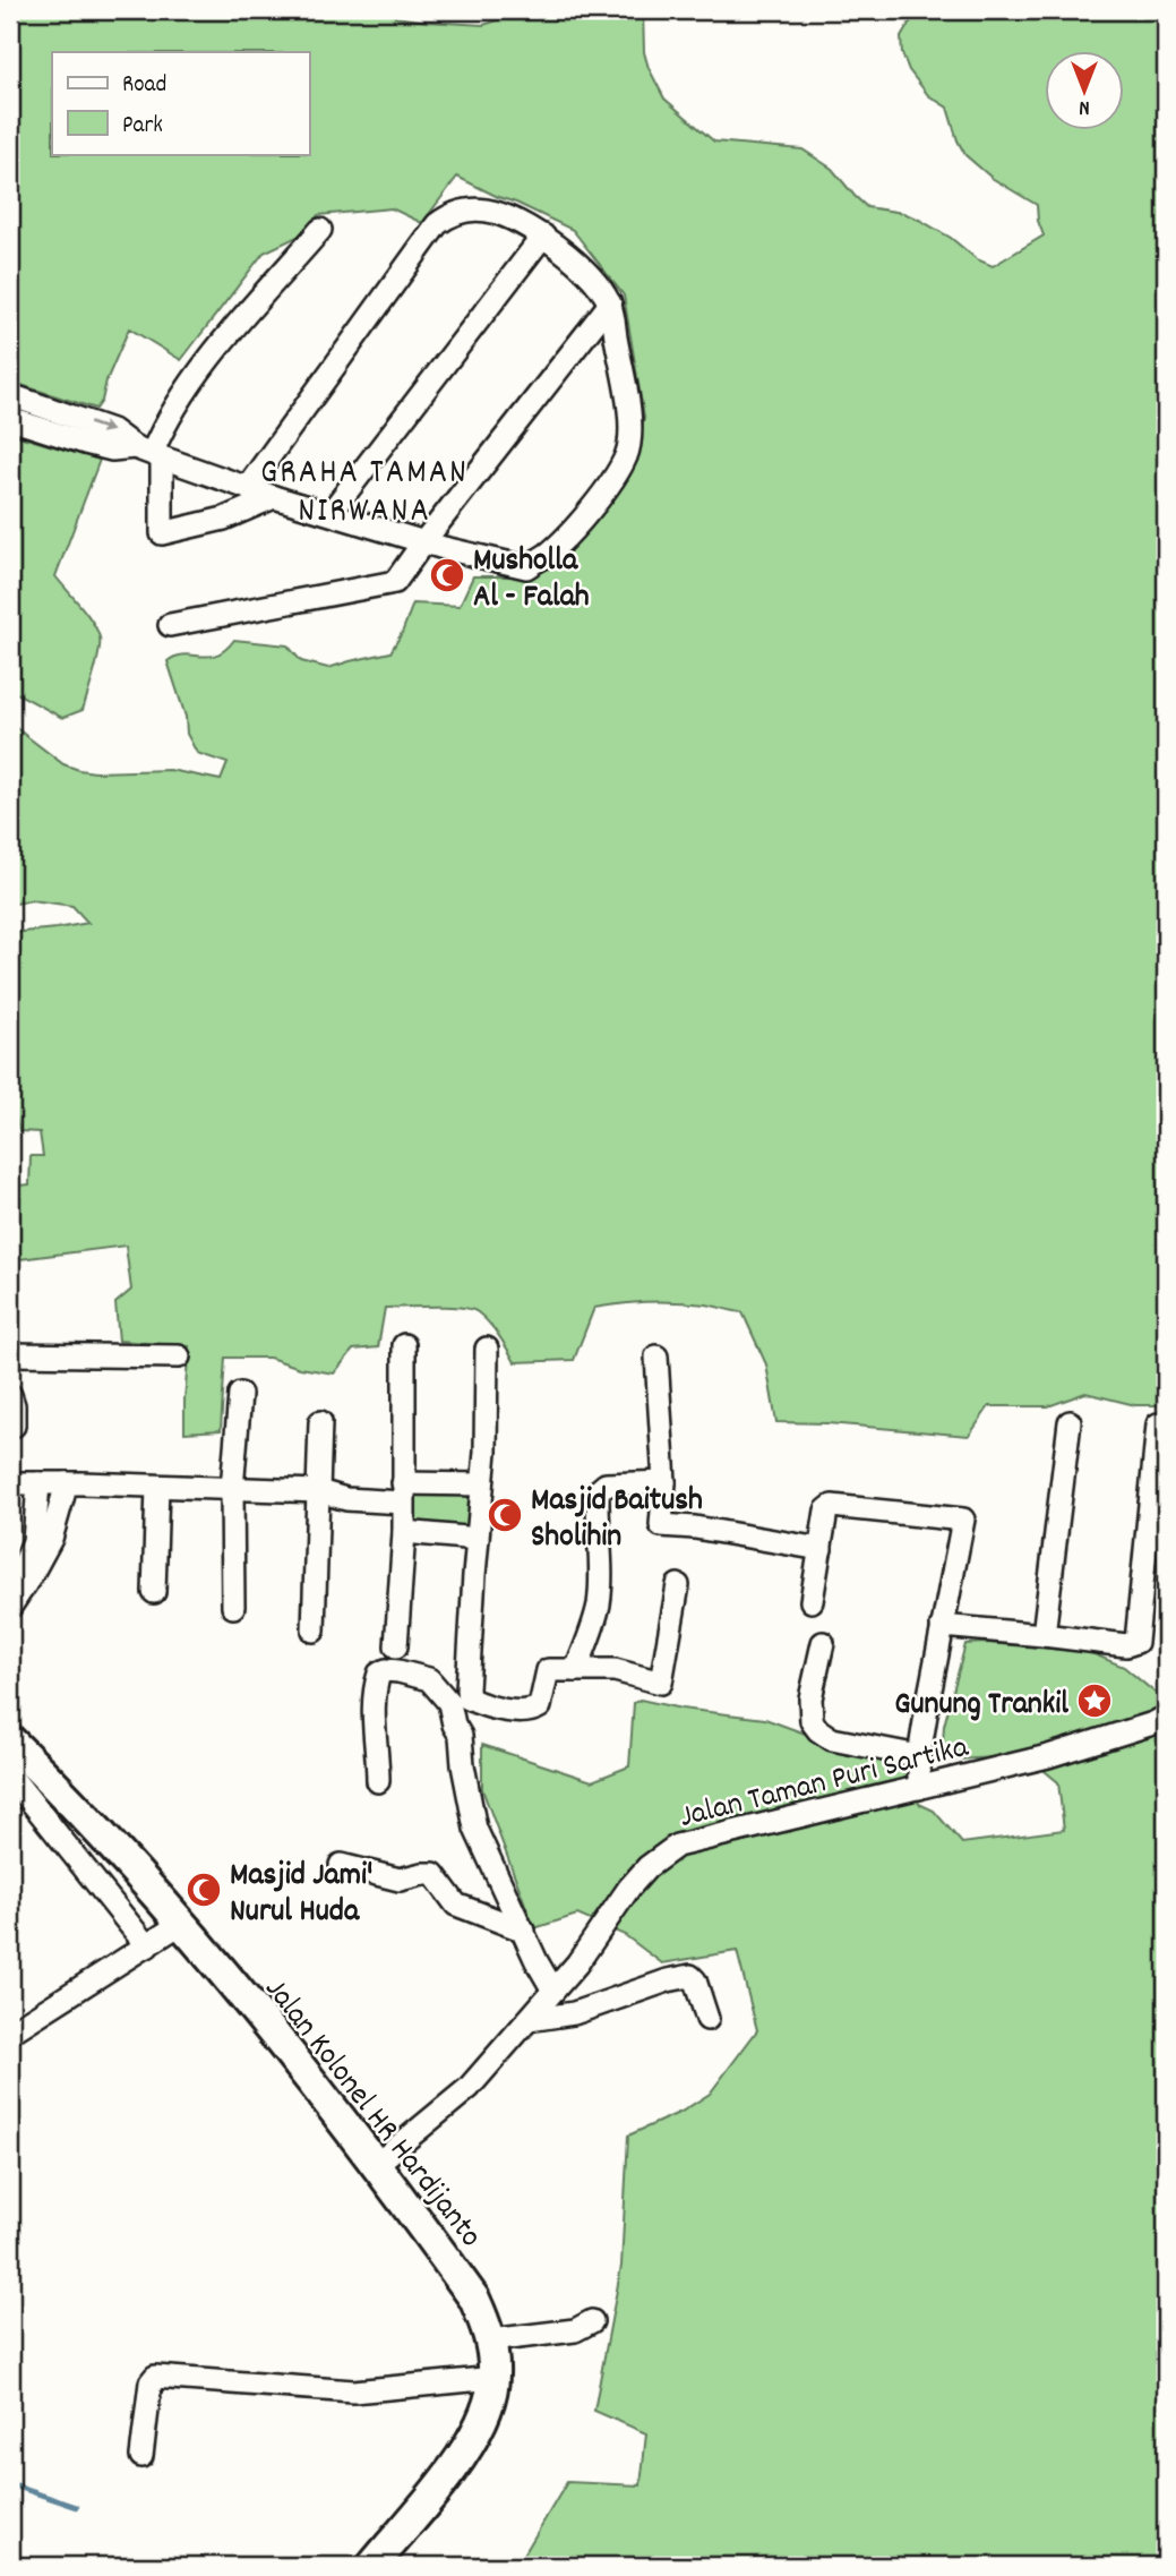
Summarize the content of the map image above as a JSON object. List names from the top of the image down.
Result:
{
  "streets": {
    "main road": ["Jalan Kolonel HR Hardijanto"],
    "street": ["Jalan Taman Puri Sartika"]
  },
  "crossings": [
    ["Jalan Taman Puri Sartika", "Jalan Kolonel HR Hardijanto"]
  ],
  "districts": ["GRAHA TAMAN NIRWANA"],
  "places": {
    "mosque": ["Musholla Al - Falah", "Masjid Baitush Sholihin", "Masjid Jami' Nurul Huda"],
    "place": ["Gunung Trankil"]
  },
  "legend": ["Road", "Park"],
  "north": "bottom"
}
